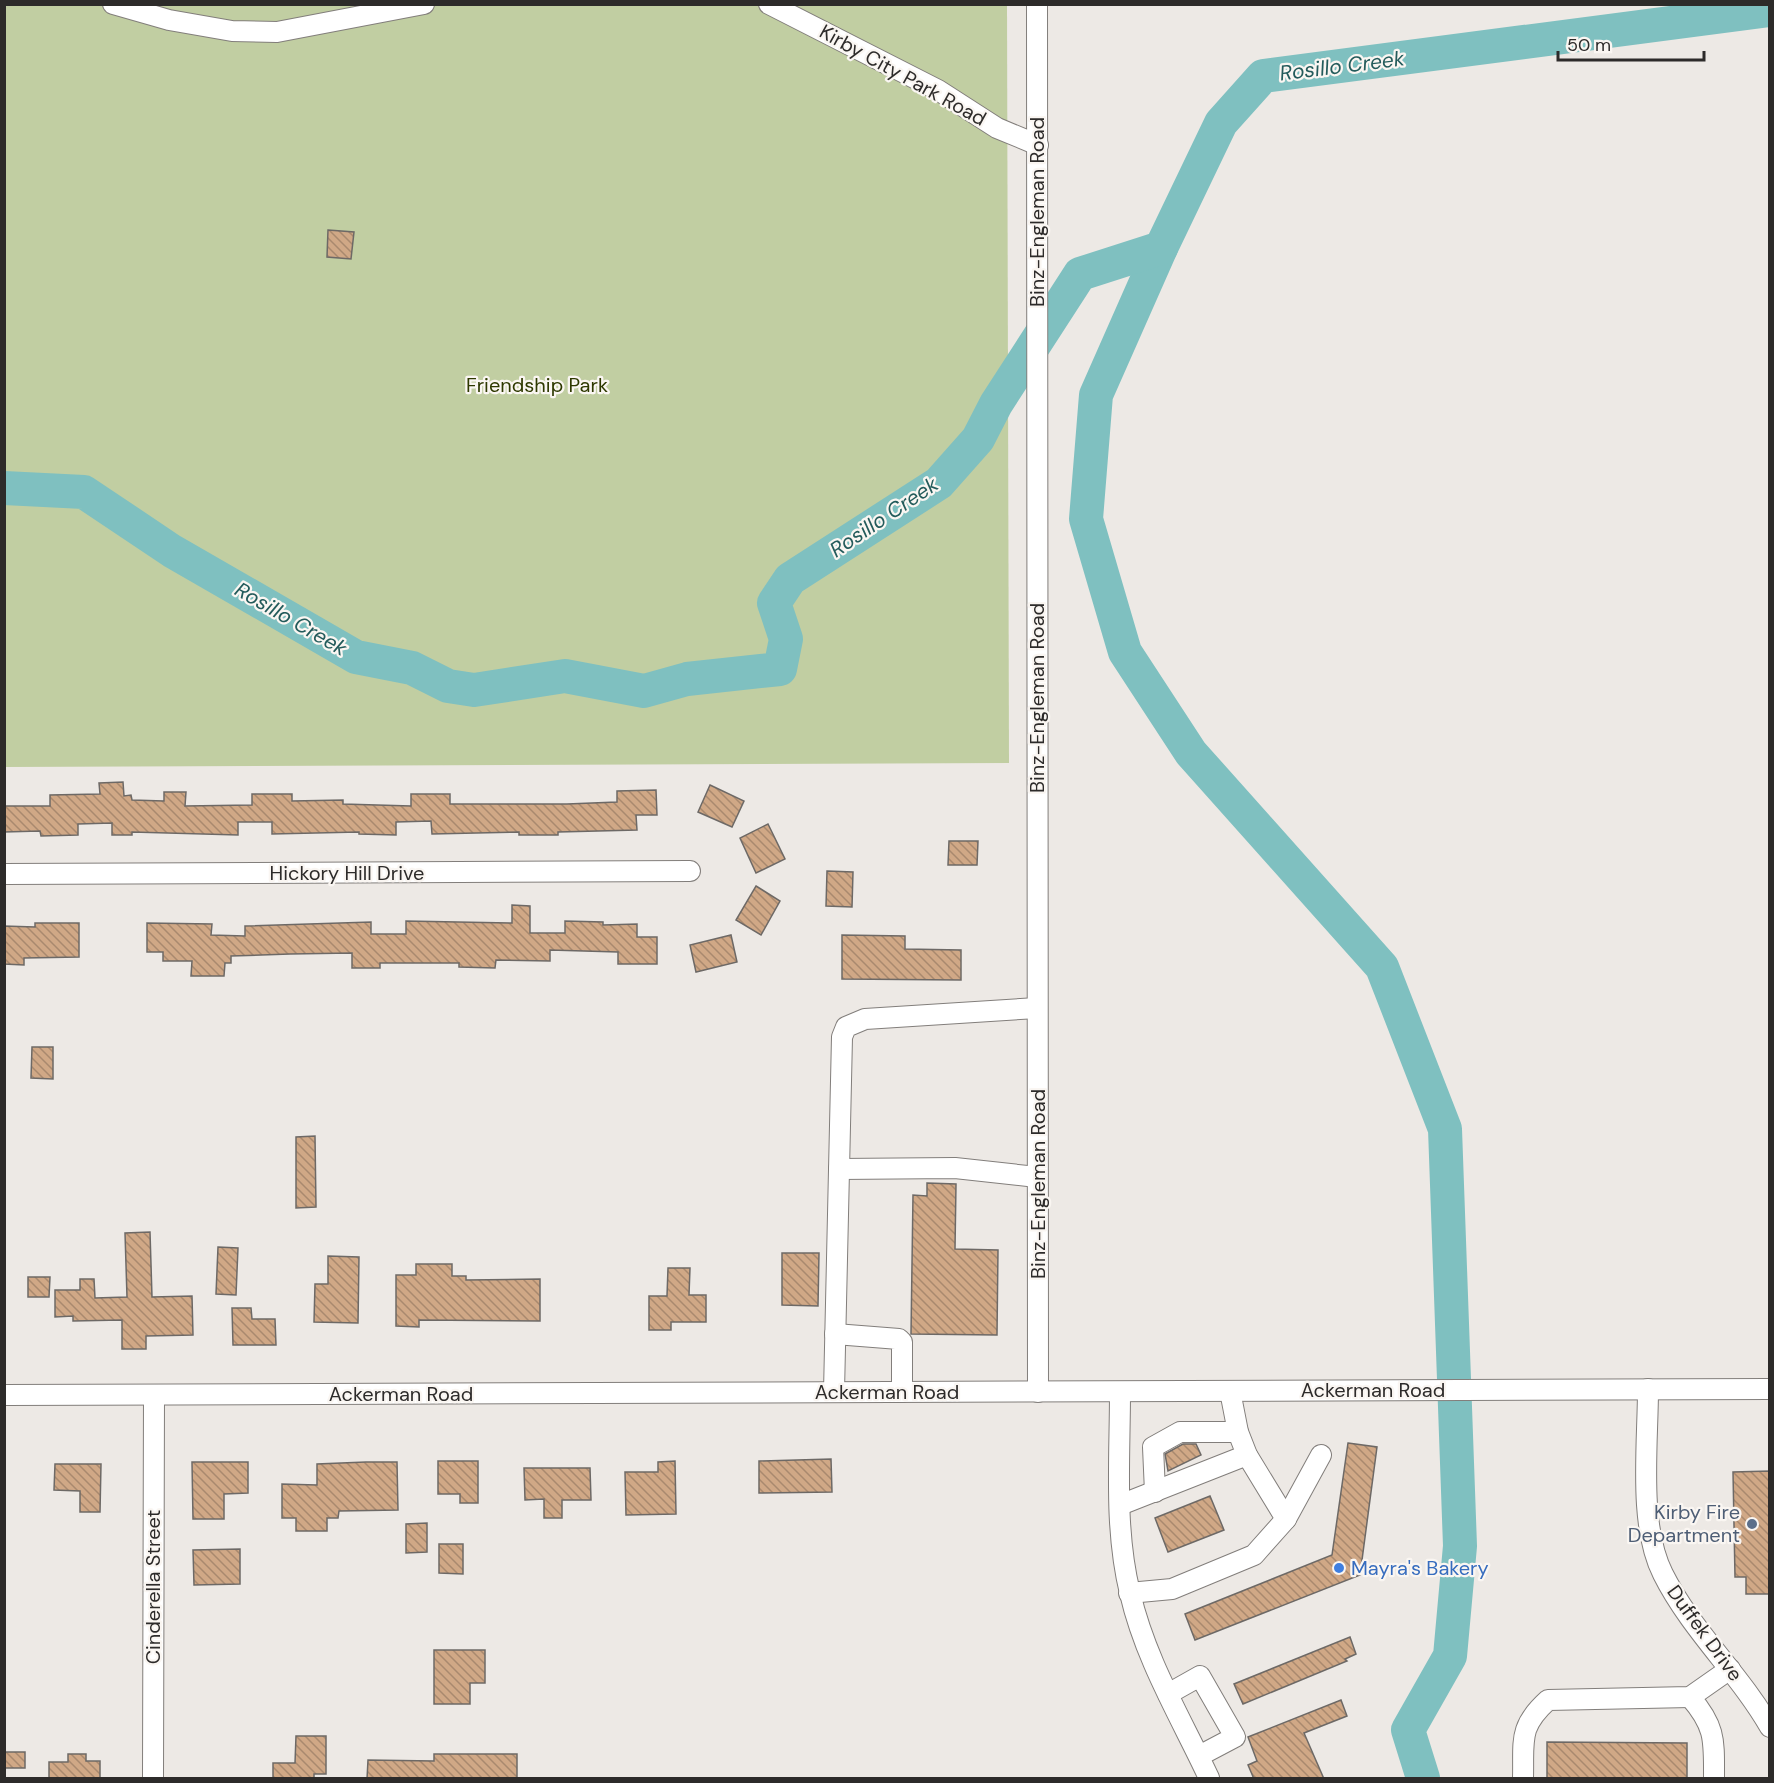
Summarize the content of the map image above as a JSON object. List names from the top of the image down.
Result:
{
  "streets": {
    "street": [
      "Kirby City Park Road",
      "Binz-Engleman Road",
      "Hickory Hill Drive",
      "Ackerman Road",
      "Cinderella Street",
      "Duffek Drive"
    ]
  },
  "crossings": [
    ["Kirby City Park Road", "Binz-Engleman Road"],
    ["Binz-Engleman Road", "Ackerman Road"],
    ["Ackerman Road", "Cinderella Street"],
    ["Ackerman Road", "Duffek Drive"]
  ],
  "water": ["Rosillo Creek"],
  "parks": ["Friendship Park"],
  "places": ["Kirby Fire Department", "Mayra's Bakery"],
  "scale_bar": "50 m"
}
